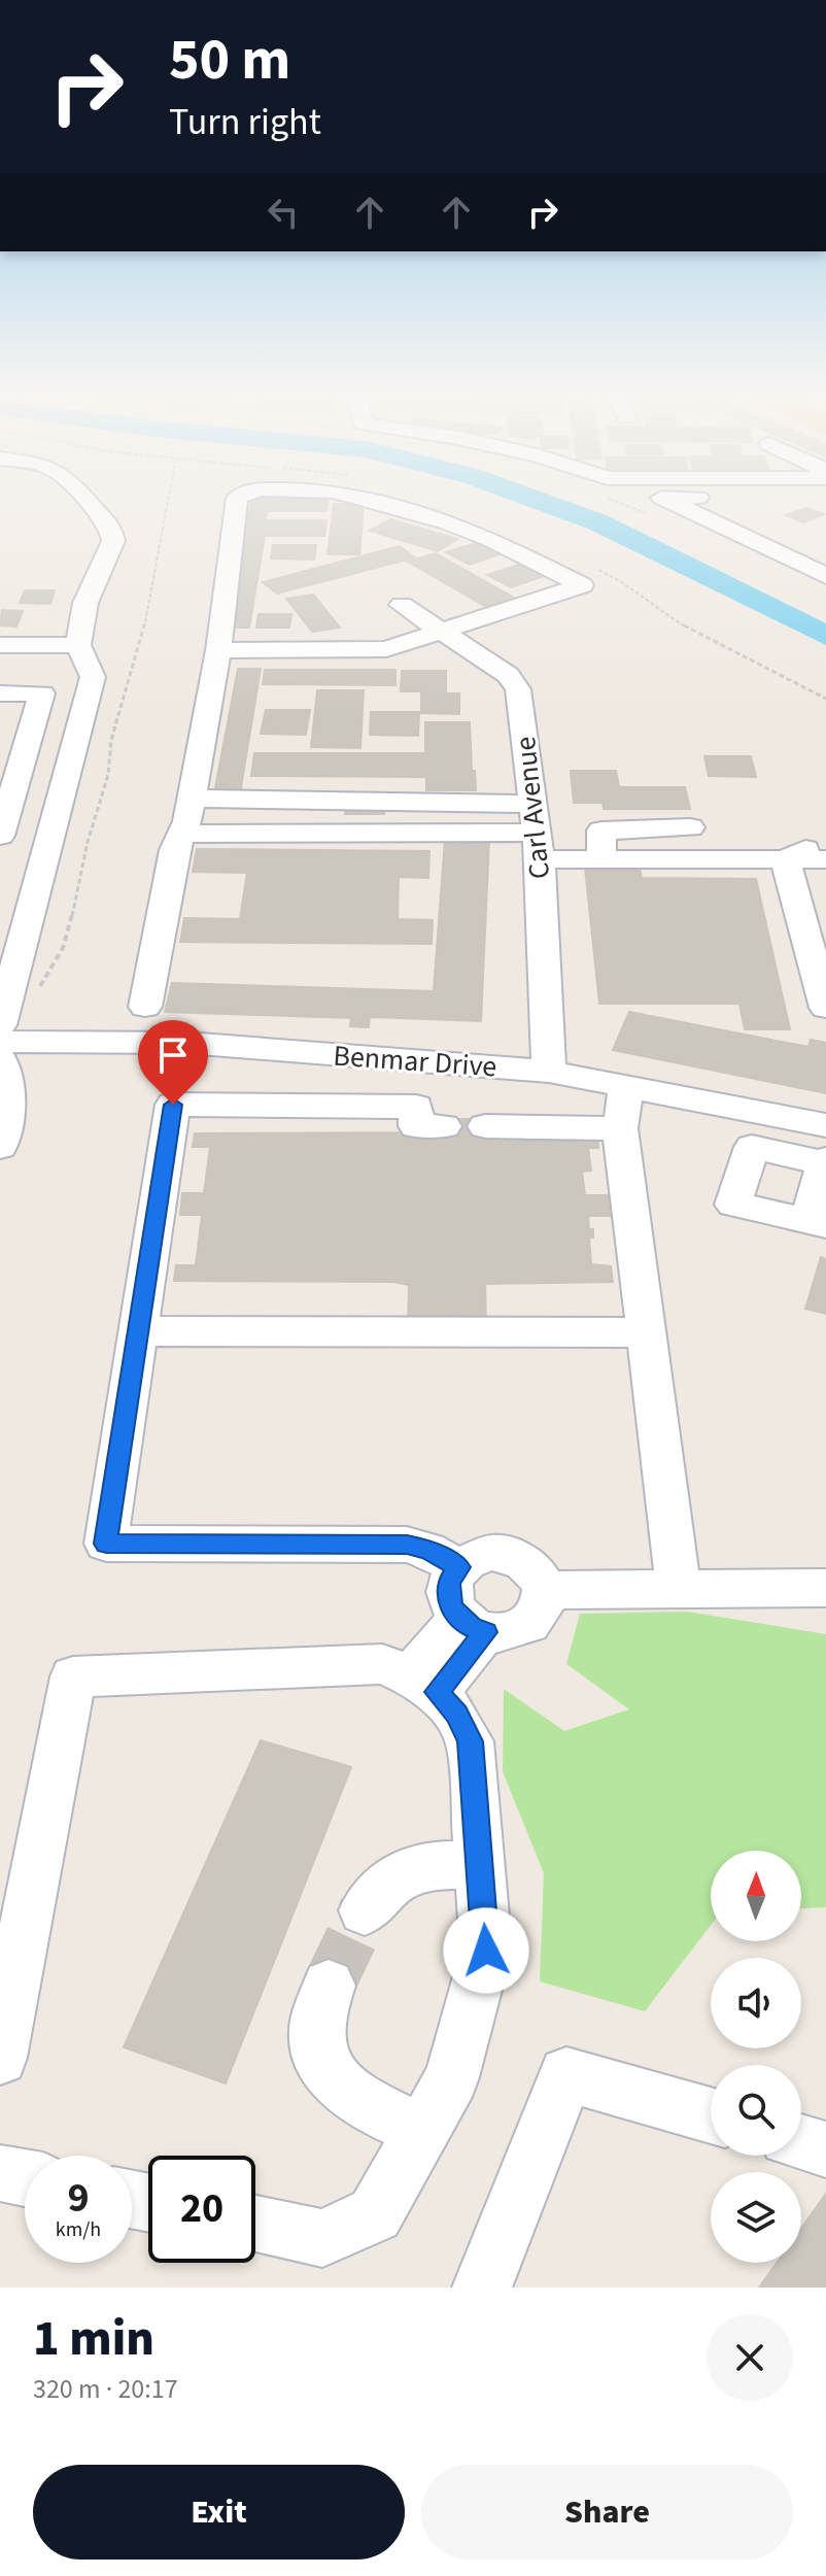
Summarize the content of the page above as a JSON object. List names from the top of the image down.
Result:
{
  "streets": {
    "street": ["Carl Avenue", "Benmar Drive"]
  },
  "crossings": [
    ["Carl Avenue", "Benmar Drive"]
  ],
  "north": "top",
  "page": {
    "turn": ["50 m", "Turn right"],
    "speed": "9 km/h",
    "limit": "20",
    "heading": ["1 min", "320 m · 20:17"],
    "buttons": ["Exit", "Share"]
  }
}
